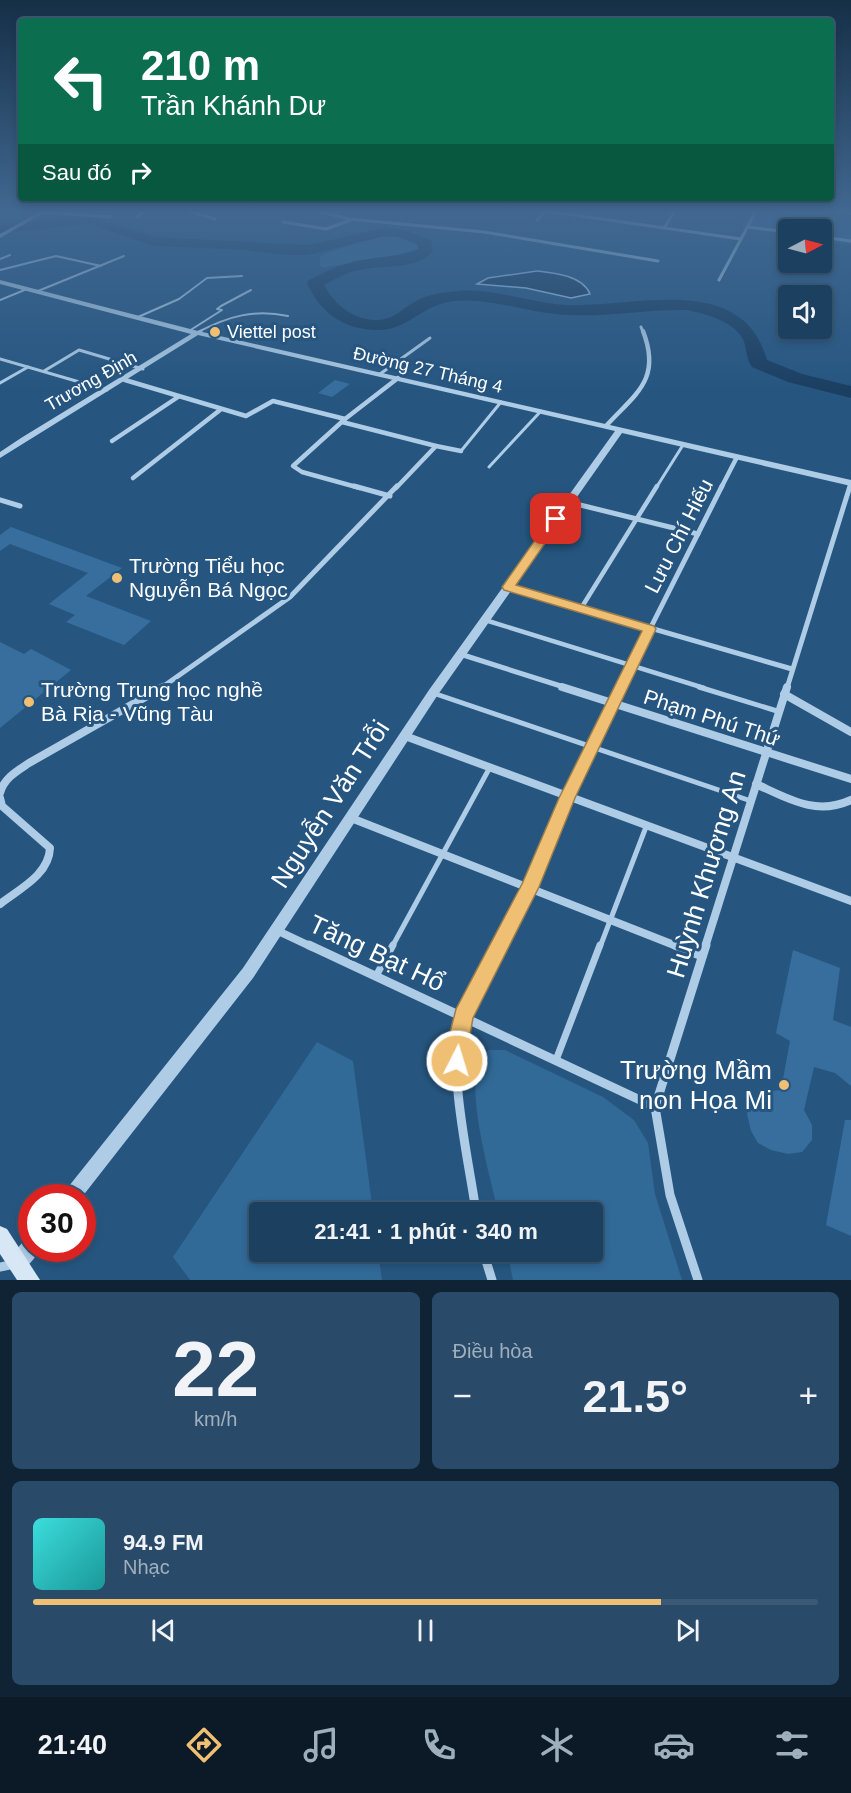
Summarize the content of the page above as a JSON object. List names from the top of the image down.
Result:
{
  "streets": {
    "street": [
      "Đường 27 Tháng 4",
      "Trương Định",
      "Lưu Chí Hiếu",
      "Phạm Phú Thứ",
      "Nguyễn Văn Trỗi",
      "Huỳnh Khương An",
      "Tăng Bạt Hổ"
    ]
  },
  "crossings": [
    ["Đường 27 Tháng 4", "Trương Định"],
    ["Đường 27 Tháng 4", "Lưu Chí Hiếu"],
    ["Đường 27 Tháng 4", "Nguyễn Văn Trỗi"],
    ["Đường 27 Tháng 4", "Huỳnh Khương An"],
    ["Phạm Phú Thứ", "Nguyễn Văn Trỗi"],
    ["Phạm Phú Thứ", "Huỳnh Khương An"],
    ["Nguyễn Văn Trỗi", "Tăng Bạt Hổ"],
    ["Huỳnh Khương An", "Tăng Bạt Hổ"]
  ],
  "places": [
    "Viettel post",
    "Trường Tiểu học Nguyễn Bá Ngọc",
    "Trường Trung học nghề Bà Rịa - Vũng Tàu",
    "Trường Mầm non Họa Mi"
  ],
  "north": "right",
  "page": {
    "turn": ["210 m", "Trần Khánh Dư"],
    "then": "Sau đó",
    "limit": "30",
    "trip": "21:41 · 1 phút · 340 m",
    "tile": [
      ["22", "km/h"],
      "Điều hòa"
    ],
    "heat": ["−", "21.5°", "+"],
    "song": ["94.9 FM", "Nhạc"],
    "tabs": "21:40"
  }
}
